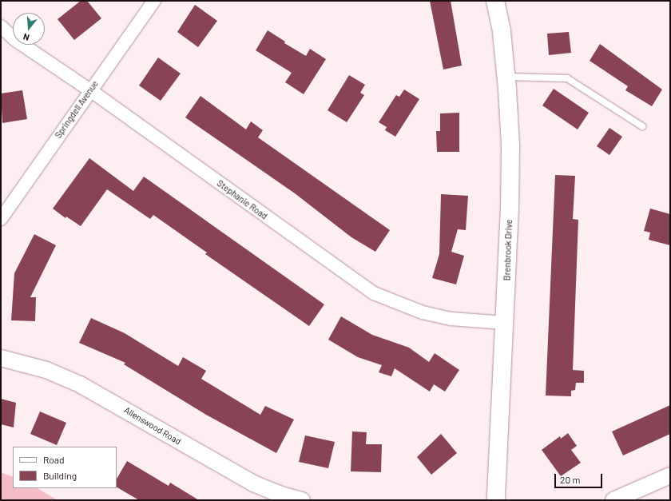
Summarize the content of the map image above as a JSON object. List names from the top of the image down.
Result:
{
  "streets": {
    "main road": ["Brenbrook Drive"],
    "street": ["Springdell Avenue", "Stephanie Road", "Allenswood Road"]
  },
  "crossings": [
    ["Springdell Avenue", "Stephanie Road"],
    ["Stephanie Road", "Brenbrook Drive"]
  ],
  "legend": ["Road", "Building"],
  "scale_bar": "20 m",
  "north": "bottom"
}
